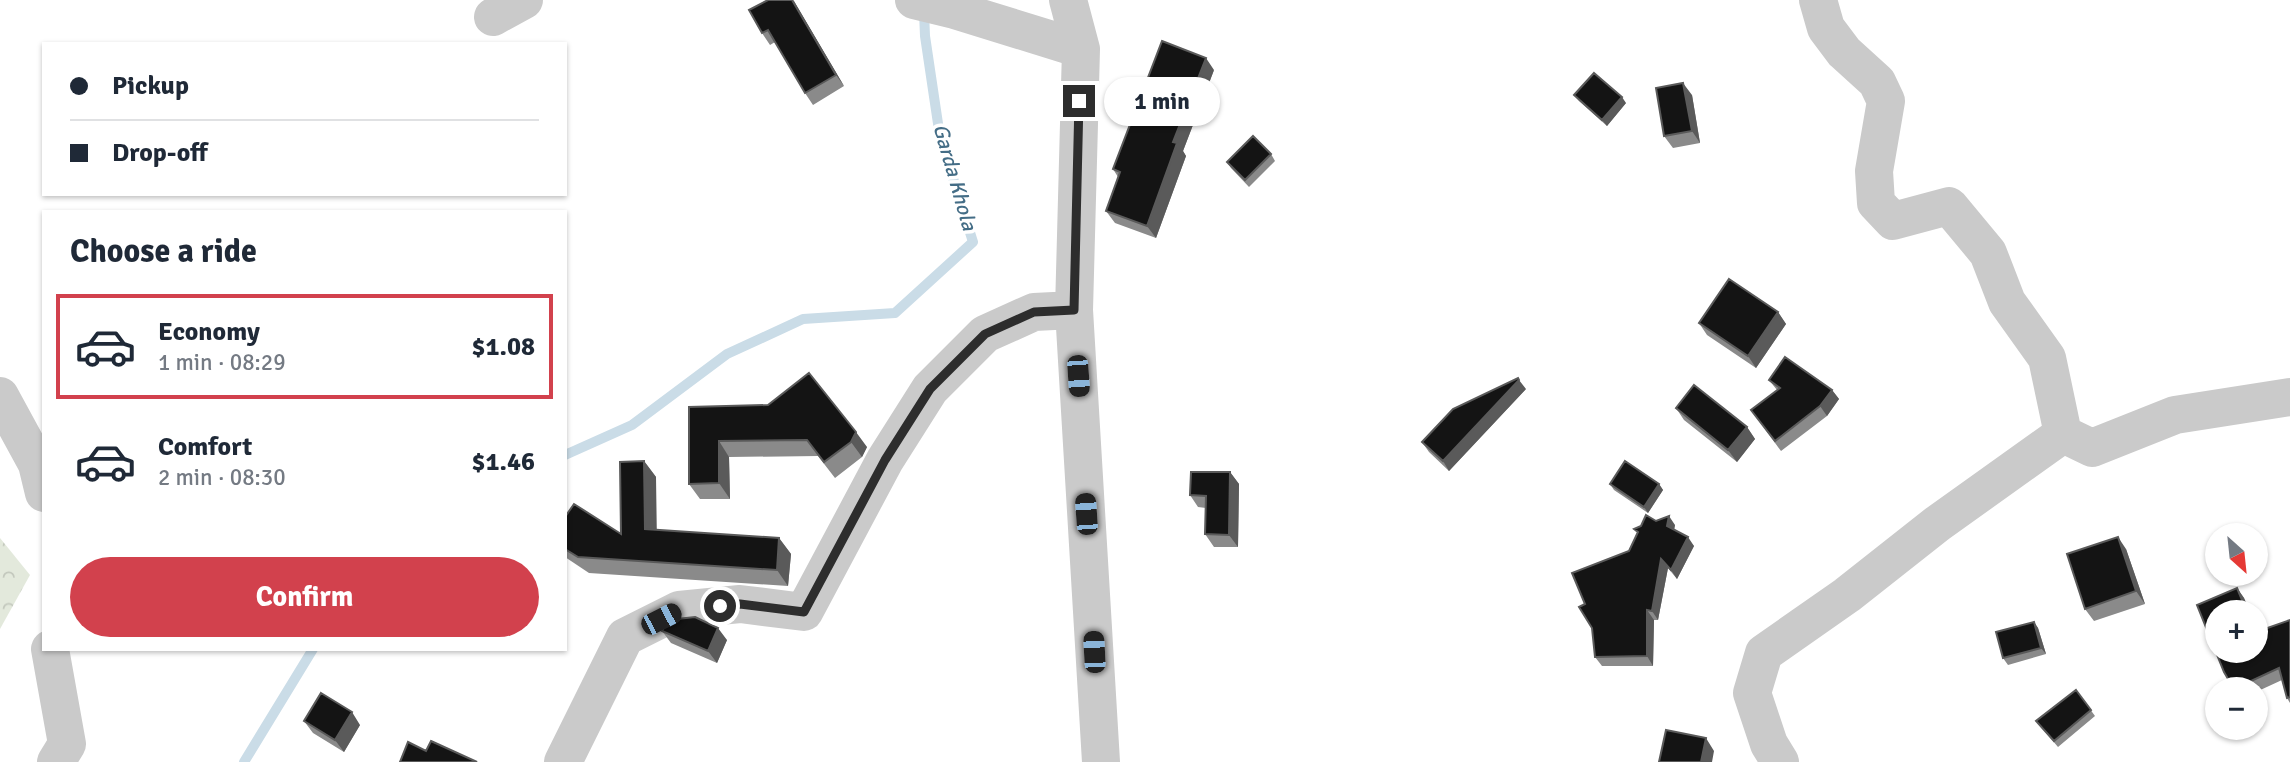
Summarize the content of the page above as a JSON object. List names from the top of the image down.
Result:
{
  "water": ["Garda Khola"],
  "north": "bottom right",
  "page": {
    "banner": ["Pickup", "Drop-off"],
    "bubble": "1 min",
    "heading": "Choose a ride",
    "list": [
      {
        "name": "Economy",
        "note": "1 min · 08:29",
        "value": "$1.08"
      },
      {
        "name": "Comfort",
        "note": "2 min · 08:30",
        "value": "$1.46"
      }
    ],
    "map_buttons": ["+", "−"],
    "buttons": "Confirm"
  }
}
